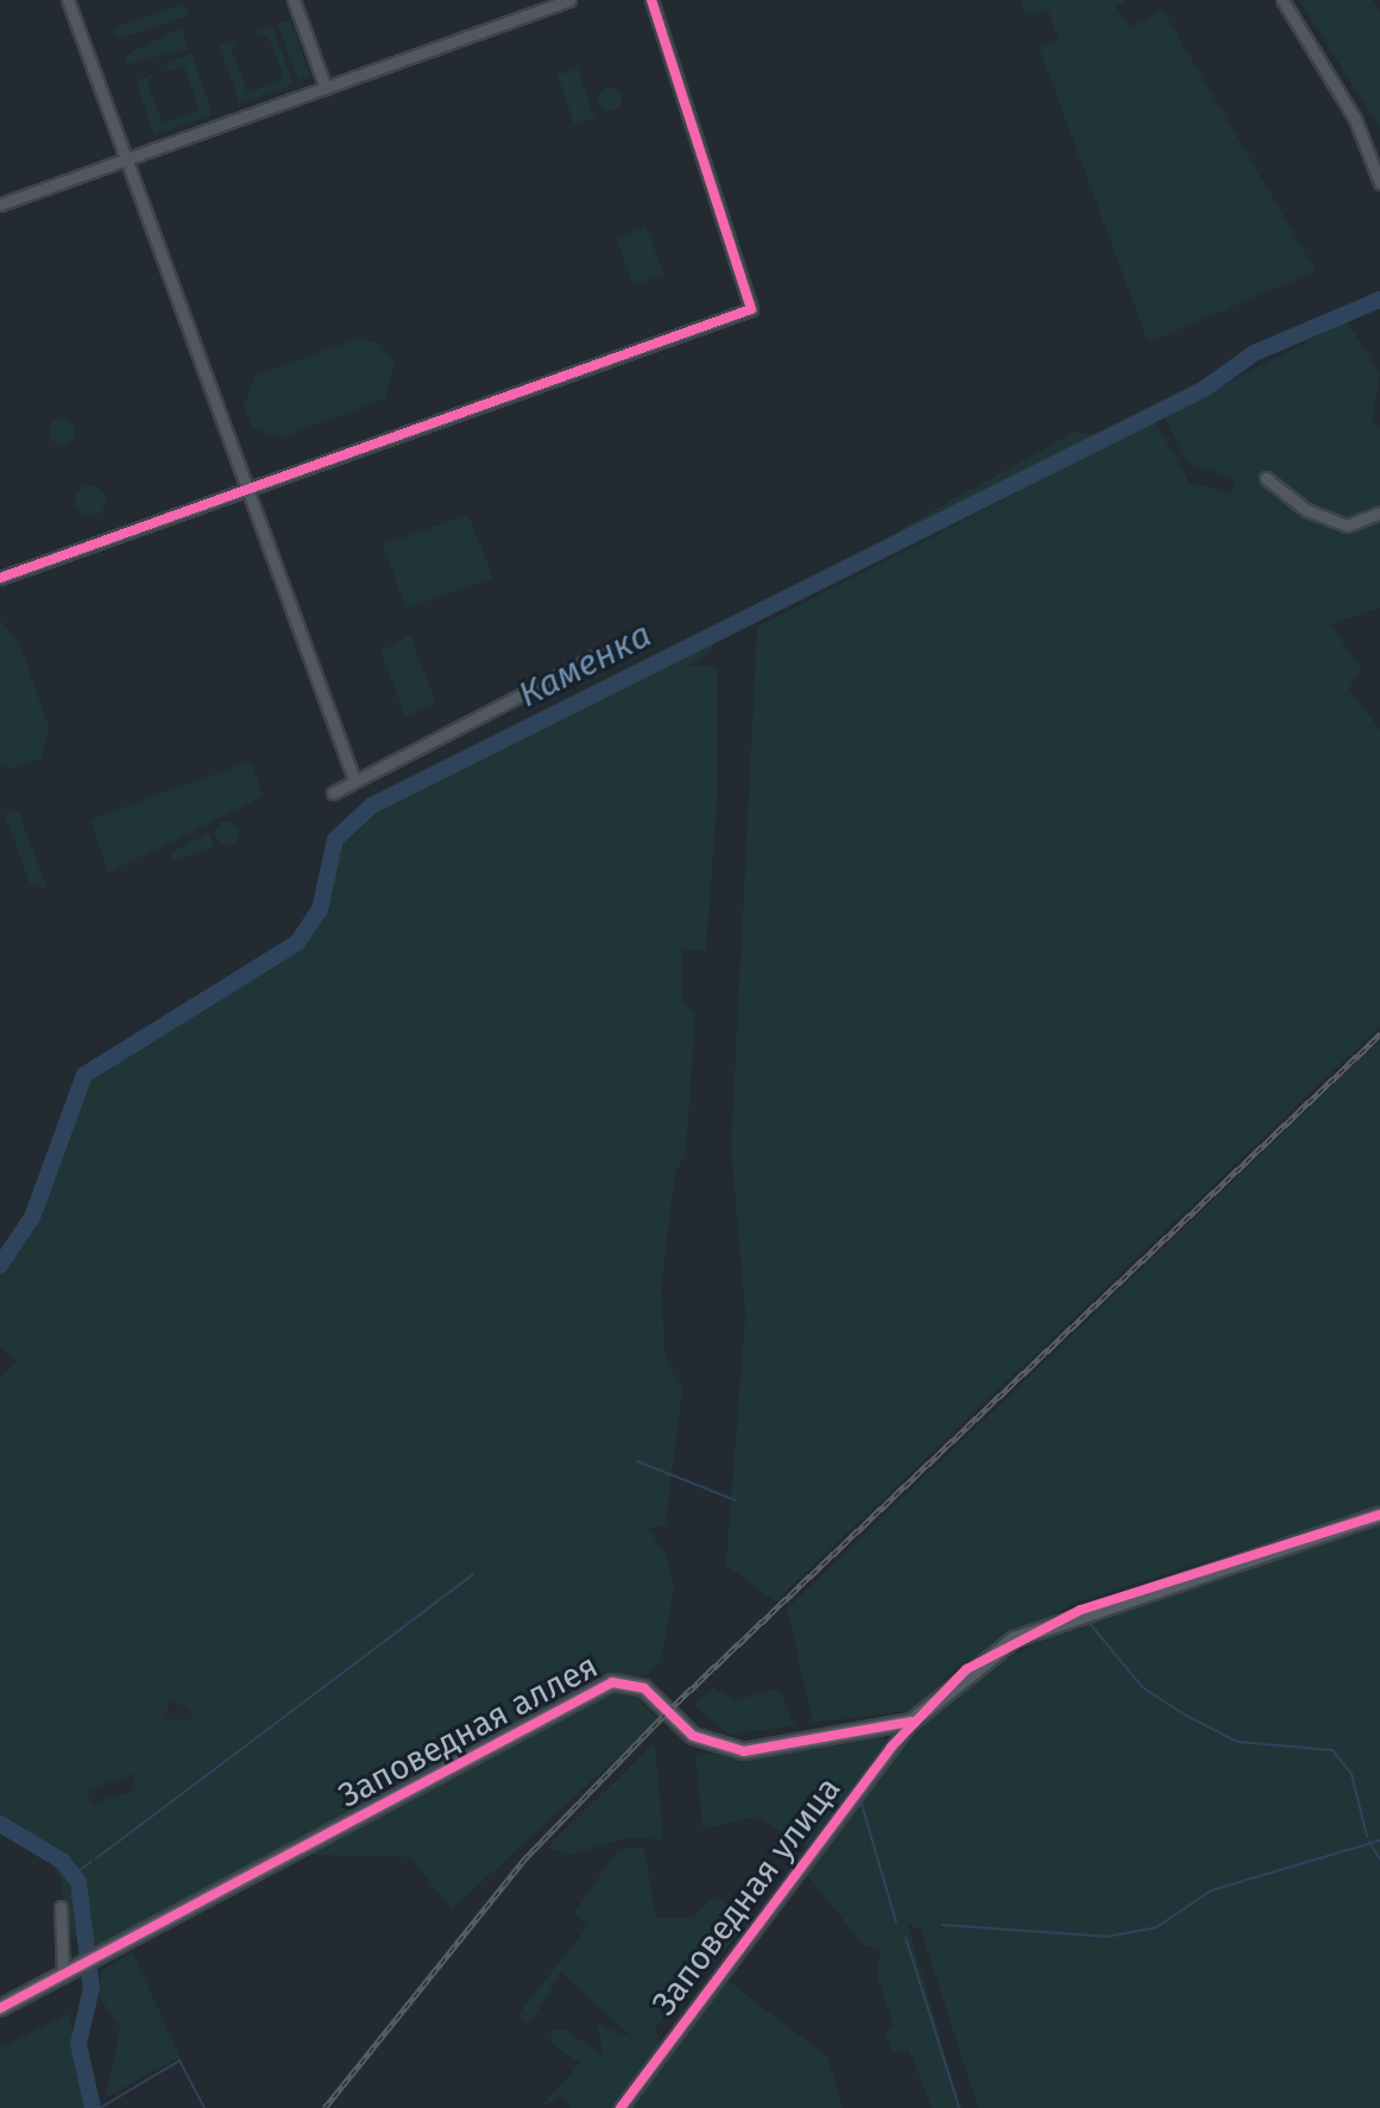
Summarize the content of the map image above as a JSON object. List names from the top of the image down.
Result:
{
  "streets": {
    "street": ["Заповедная аллея", "Заповедная улица"]
  },
  "crossings": [
    ["Заповедная аллея", "Заповедная улица"]
  ],
  "water": ["Каменка"]
}
